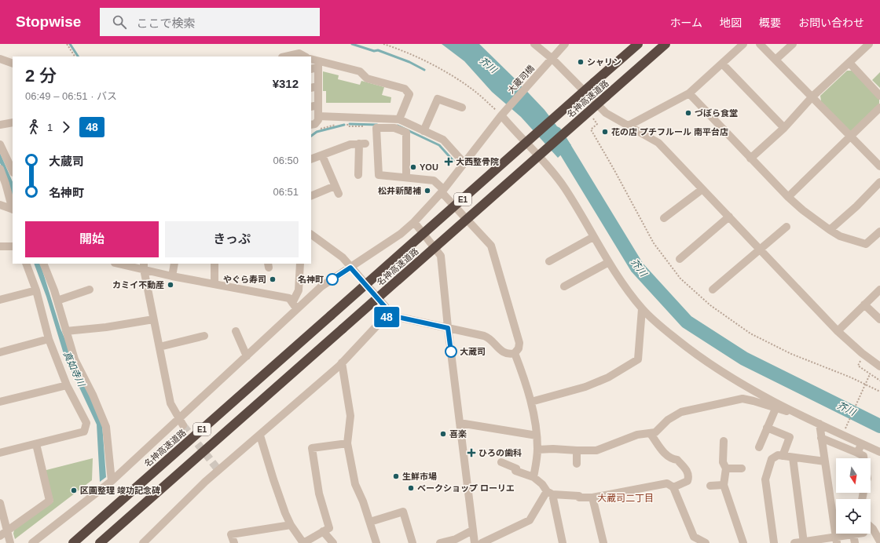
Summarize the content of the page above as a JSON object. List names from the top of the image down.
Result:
{
  "streets": {
    "highway": ["名神高速道路", "E1"],
    "street": ["大蔵司橋"]
  },
  "districts": ["大蔵司二丁目"],
  "water": ["芥川", "真如寺川"],
  "places": {
    "other": [
      "シャリン",
      "づぼら食堂",
      "花の店 プチフルール 南平台店",
      "YOU",
      "松井新聞補",
      "やぐら寿司",
      "名神町",
      "カミイ不動産",
      "大蔵司",
      "喜楽",
      "生鮮市場",
      "ベークショップ ローリエ",
      "区画整理 竣功記念碑"
    ],
    "health": ["大西整骨院", "ひろの歯科"]
  },
  "lines": ["bus line 48"],
  "north": "bottom",
  "page": {
    "header": "Stopwise",
    "search": "ここで検索",
    "nav": [
      "ホーム",
      "地図",
      "概要",
      "お問い合わせ"
    ],
    "on_map": "48",
    "heading": ["2 分", "06:49 – 06:51 · バス", "¥312"],
    "legs": ["1", "48"],
    "list": [
      {
        "name": "大蔵司",
        "value": "06:50"
      },
      {
        "name": "名神町",
        "value": "06:51"
      }
    ],
    "buttons": ["開始", "きっぷ"]
  }
}
